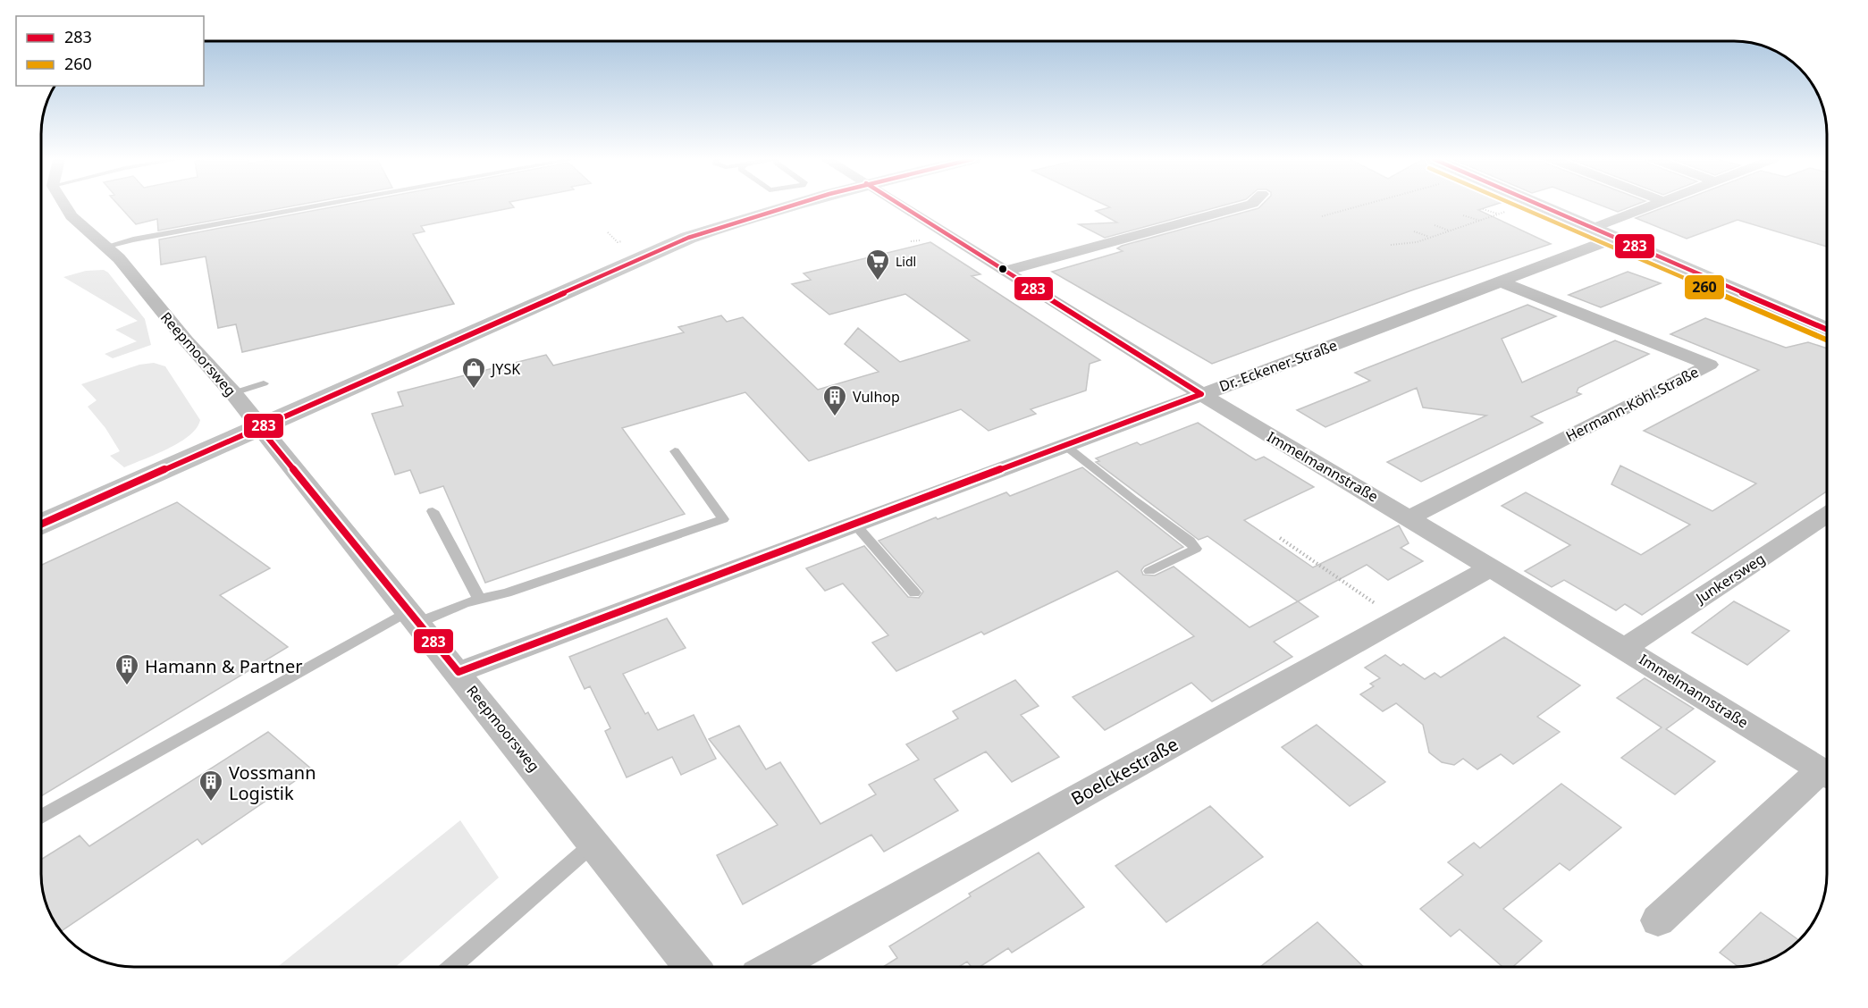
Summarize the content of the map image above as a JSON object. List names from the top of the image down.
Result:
{
  "streets": {
    "street": [
      "Reepmoorsweg",
      "Dr.-Eckener-Straße",
      "Hermann-Köhl-Straße",
      "Immelmannstraße",
      "Junkersweg",
      "Boelckestraße"
    ]
  },
  "crossings": [
    ["Reepmoorsweg", "Dr.-Eckener-Straße"],
    ["Dr.-Eckener-Straße", "Hermann-Köhl-Straße"],
    ["Dr.-Eckener-Straße", "Immelmannstraße"],
    ["Hermann-Köhl-Straße", "Immelmannstraße"],
    ["Immelmannstraße", "Junkersweg"],
    ["Immelmannstraße", "Boelckestraße"]
  ],
  "places": {
    "supermarket": ["Lidl"],
    "shop": ["JYSK"],
    "building": ["Vulhop", "Hamann & Partner", "Vossmann Logistik"]
  },
  "lines": ["transit line 283", "transit line 260"],
  "legend": ["283", "260"]
}
